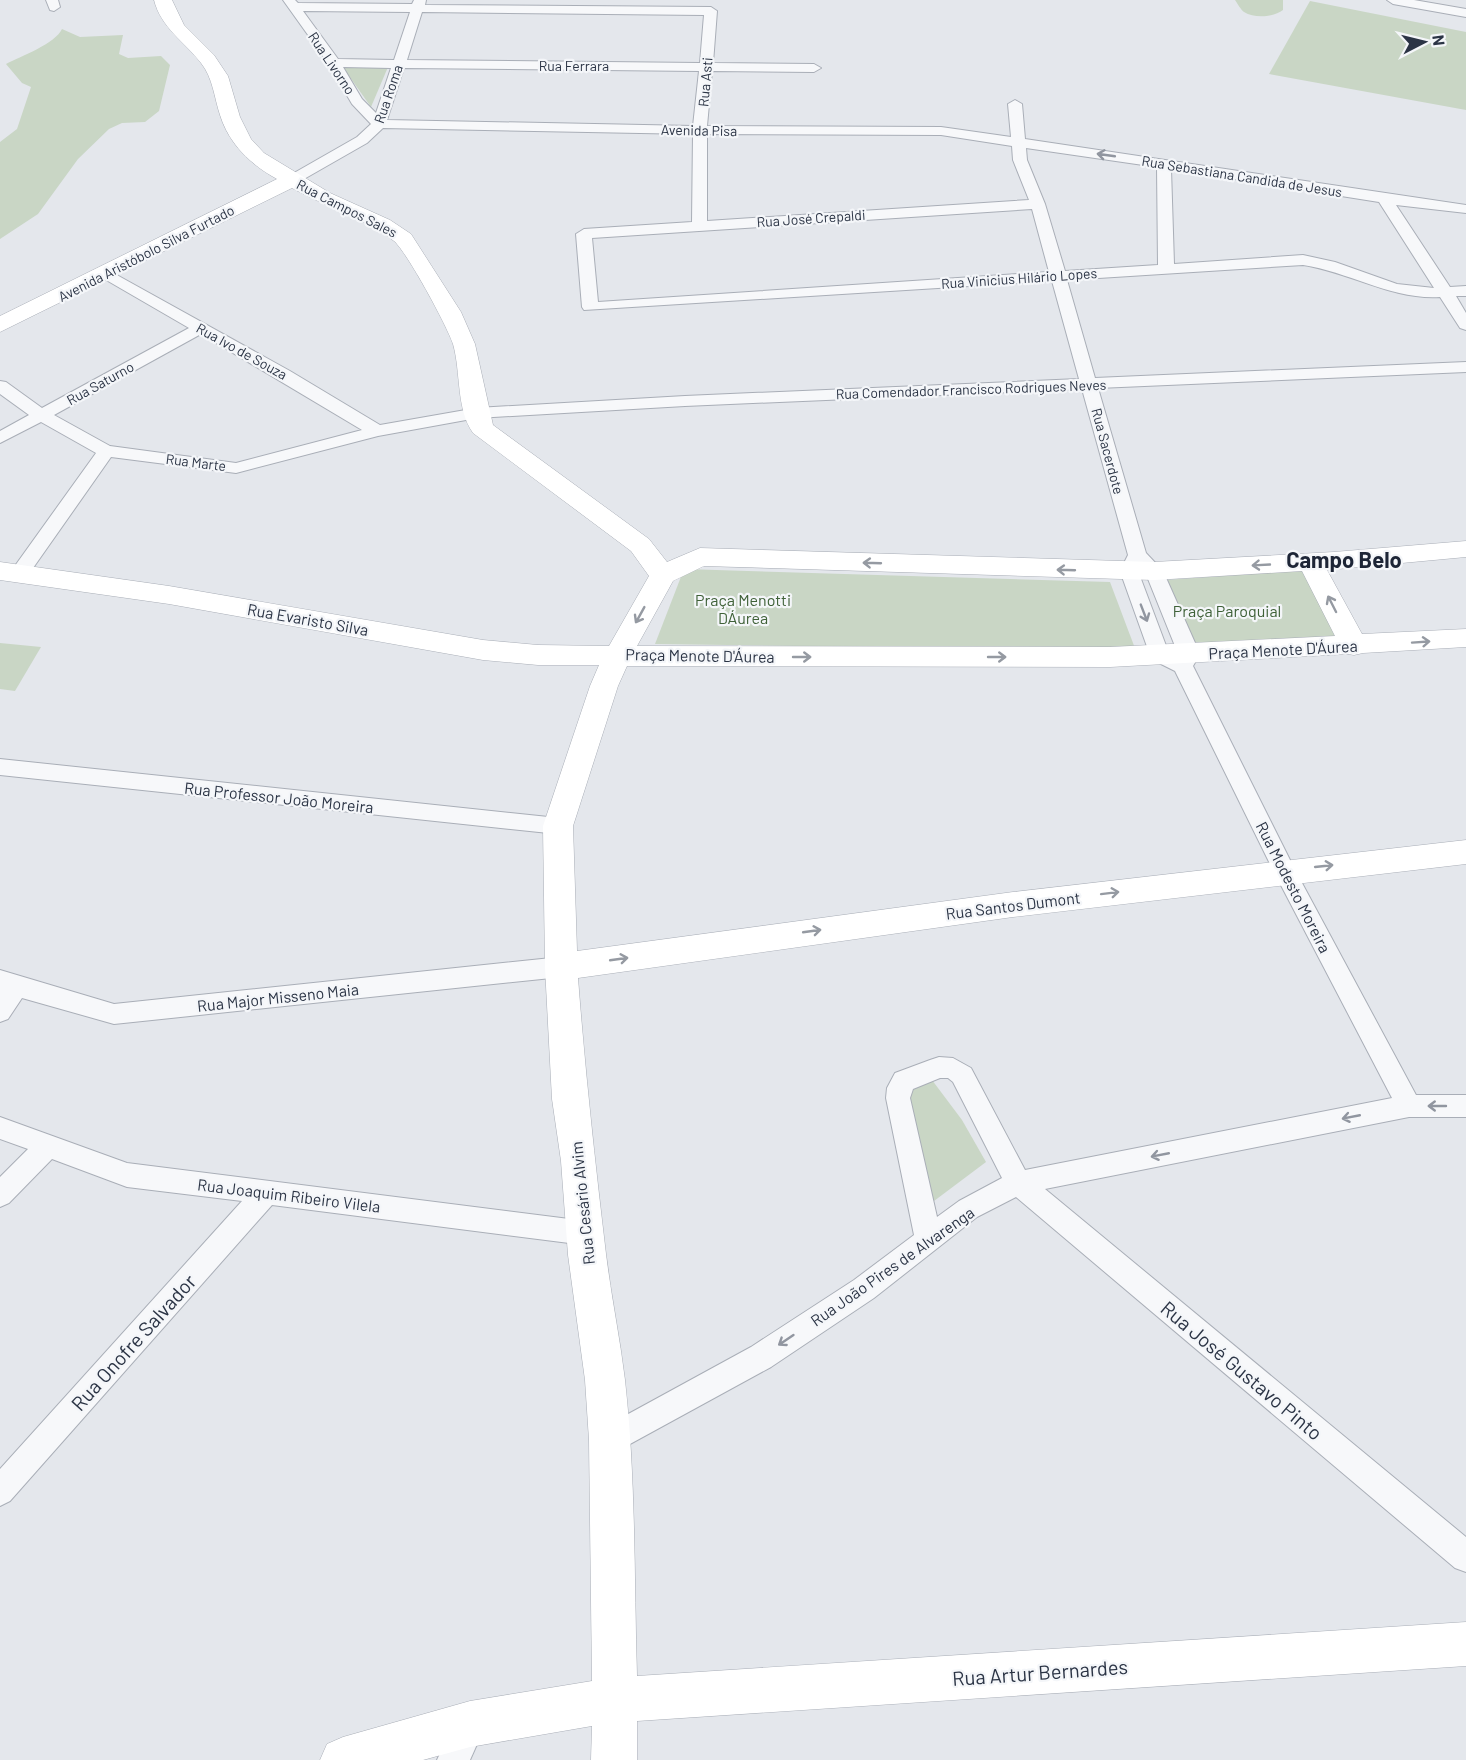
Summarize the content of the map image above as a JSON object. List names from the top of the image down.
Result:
{
  "streets": {
    "street": [
      "Rua Livorno",
      "Rua Ferrara",
      "Rua Asti",
      "Rua Roma",
      "Avenida Pisa",
      "Rua Sebastiana Candida de Jesus",
      "Rua Campos Sales",
      "Rua José Crepaldi",
      "Avenida Aristóbolo Silva Furtado",
      "Rua Vinicius Hilário Lopes",
      "Rua Ivo de Souza",
      "Rua Saturno",
      "Rua Comendador Francisco Rodrigues Neves",
      "Rua Sacerdote",
      "Rua Marte",
      "Rua Evaristo Silva",
      "Praça Menote D'Áurea",
      "Rua Professor João Moreira",
      "Rua Modesto Moreira",
      "Rua Santos Dumont",
      "Rua Major Misseno Maia",
      "Rua Joaquim Ribeiro Vilela",
      "Rua Cesário Alvim",
      "Rua João Pires de Alvarenga",
      "Rua Onofre Salvador",
      "Rua José Gustavo Pinto",
      "Rua Artur Bernardes"
    ]
  },
  "crossings": [
    ["Rua Livorno", "Rua Ferrara"],
    ["Rua Livorno", "Rua Roma"],
    ["Rua Livorno", "Avenida Pisa"],
    ["Rua Ferrara", "Rua Asti"],
    ["Rua Ferrara", "Rua Roma"],
    ["Rua Asti", "Rua Roma"],
    ["Rua Asti", "Avenida Pisa"],
    ["Rua Asti", "Rua José Crepaldi"],
    ["Rua Roma", "Avenida Pisa"],
    ["Rua Roma", "Rua Campos Sales"],
    ["Rua Roma", "Avenida Aristóbolo Silva Furtado"],
    ["Avenida Pisa", "Rua Sebastiana Candida de Jesus"],
    ["Avenida Pisa", "Rua Sacerdote"],
    ["Rua Sebastiana Candida de Jesus", "Rua Sacerdote"],
    ["Rua Campos Sales", "Avenida Aristóbolo Silva Furtado"],
    ["Rua Campos Sales", "Rua Comendador Francisco Rodrigues Neves"],
    ["Rua Campos Sales", "Rua Marte"],
    ["Rua Campos Sales", "Praça Menote D'Áurea"],
    ["Rua José Crepaldi", "Rua Vinicius Hilário Lopes"],
    ["Rua José Crepaldi", "Rua Sacerdote"],
    ["Avenida Aristóbolo Silva Furtado", "Rua Ivo de Souza"],
    ["Rua Vinicius Hilário Lopes", "Rua Sacerdote"],
    ["Rua Ivo de Souza", "Rua Saturno"],
    ["Rua Ivo de Souza", "Rua Marte"],
    ["Rua Saturno", "Rua Marte"],
    ["Rua Comendador Francisco Rodrigues Neves", "Rua Sacerdote"],
    ["Rua Comendador Francisco Rodrigues Neves", "Rua Marte"],
    ["Rua Sacerdote", "Praça Menote D'Áurea"],
    ["Rua Evaristo Silva", "Praça Menote D'Áurea"],
    ["Rua Evaristo Silva", "Rua Cesário Alvim"],
    ["Praça Menote D'Áurea", "Rua Modesto Moreira"],
    ["Praça Menote D'Áurea", "Rua Cesário Alvim"],
    ["Rua Professor João Moreira", "Rua Cesário Alvim"],
    ["Rua Modesto Moreira", "Rua Santos Dumont"],
    ["Rua Modesto Moreira", "Rua João Pires de Alvarenga"],
    ["Rua Santos Dumont", "Rua Major Misseno Maia"],
    ["Rua Santos Dumont", "Rua Cesário Alvim"],
    ["Rua Major Misseno Maia", "Rua Cesário Alvim"],
    ["Rua Joaquim Ribeiro Vilela", "Rua Cesário Alvim"],
    ["Rua Joaquim Ribeiro Vilela", "Rua Onofre Salvador"],
    ["Rua Cesário Alvim", "Rua João Pires de Alvarenga"],
    ["Rua Cesário Alvim", "Rua Artur Bernardes"],
    ["Rua João Pires de Alvarenga", "Rua José Gustavo Pinto"]
  ],
  "one_way": ["Rua Santos Dumont", "Rua João Pires de Alvarenga"],
  "districts": ["Campo Belo"],
  "parks": ["Praça Menotti DÁurea", "Praça Paroquial"],
  "north": "right"
}
